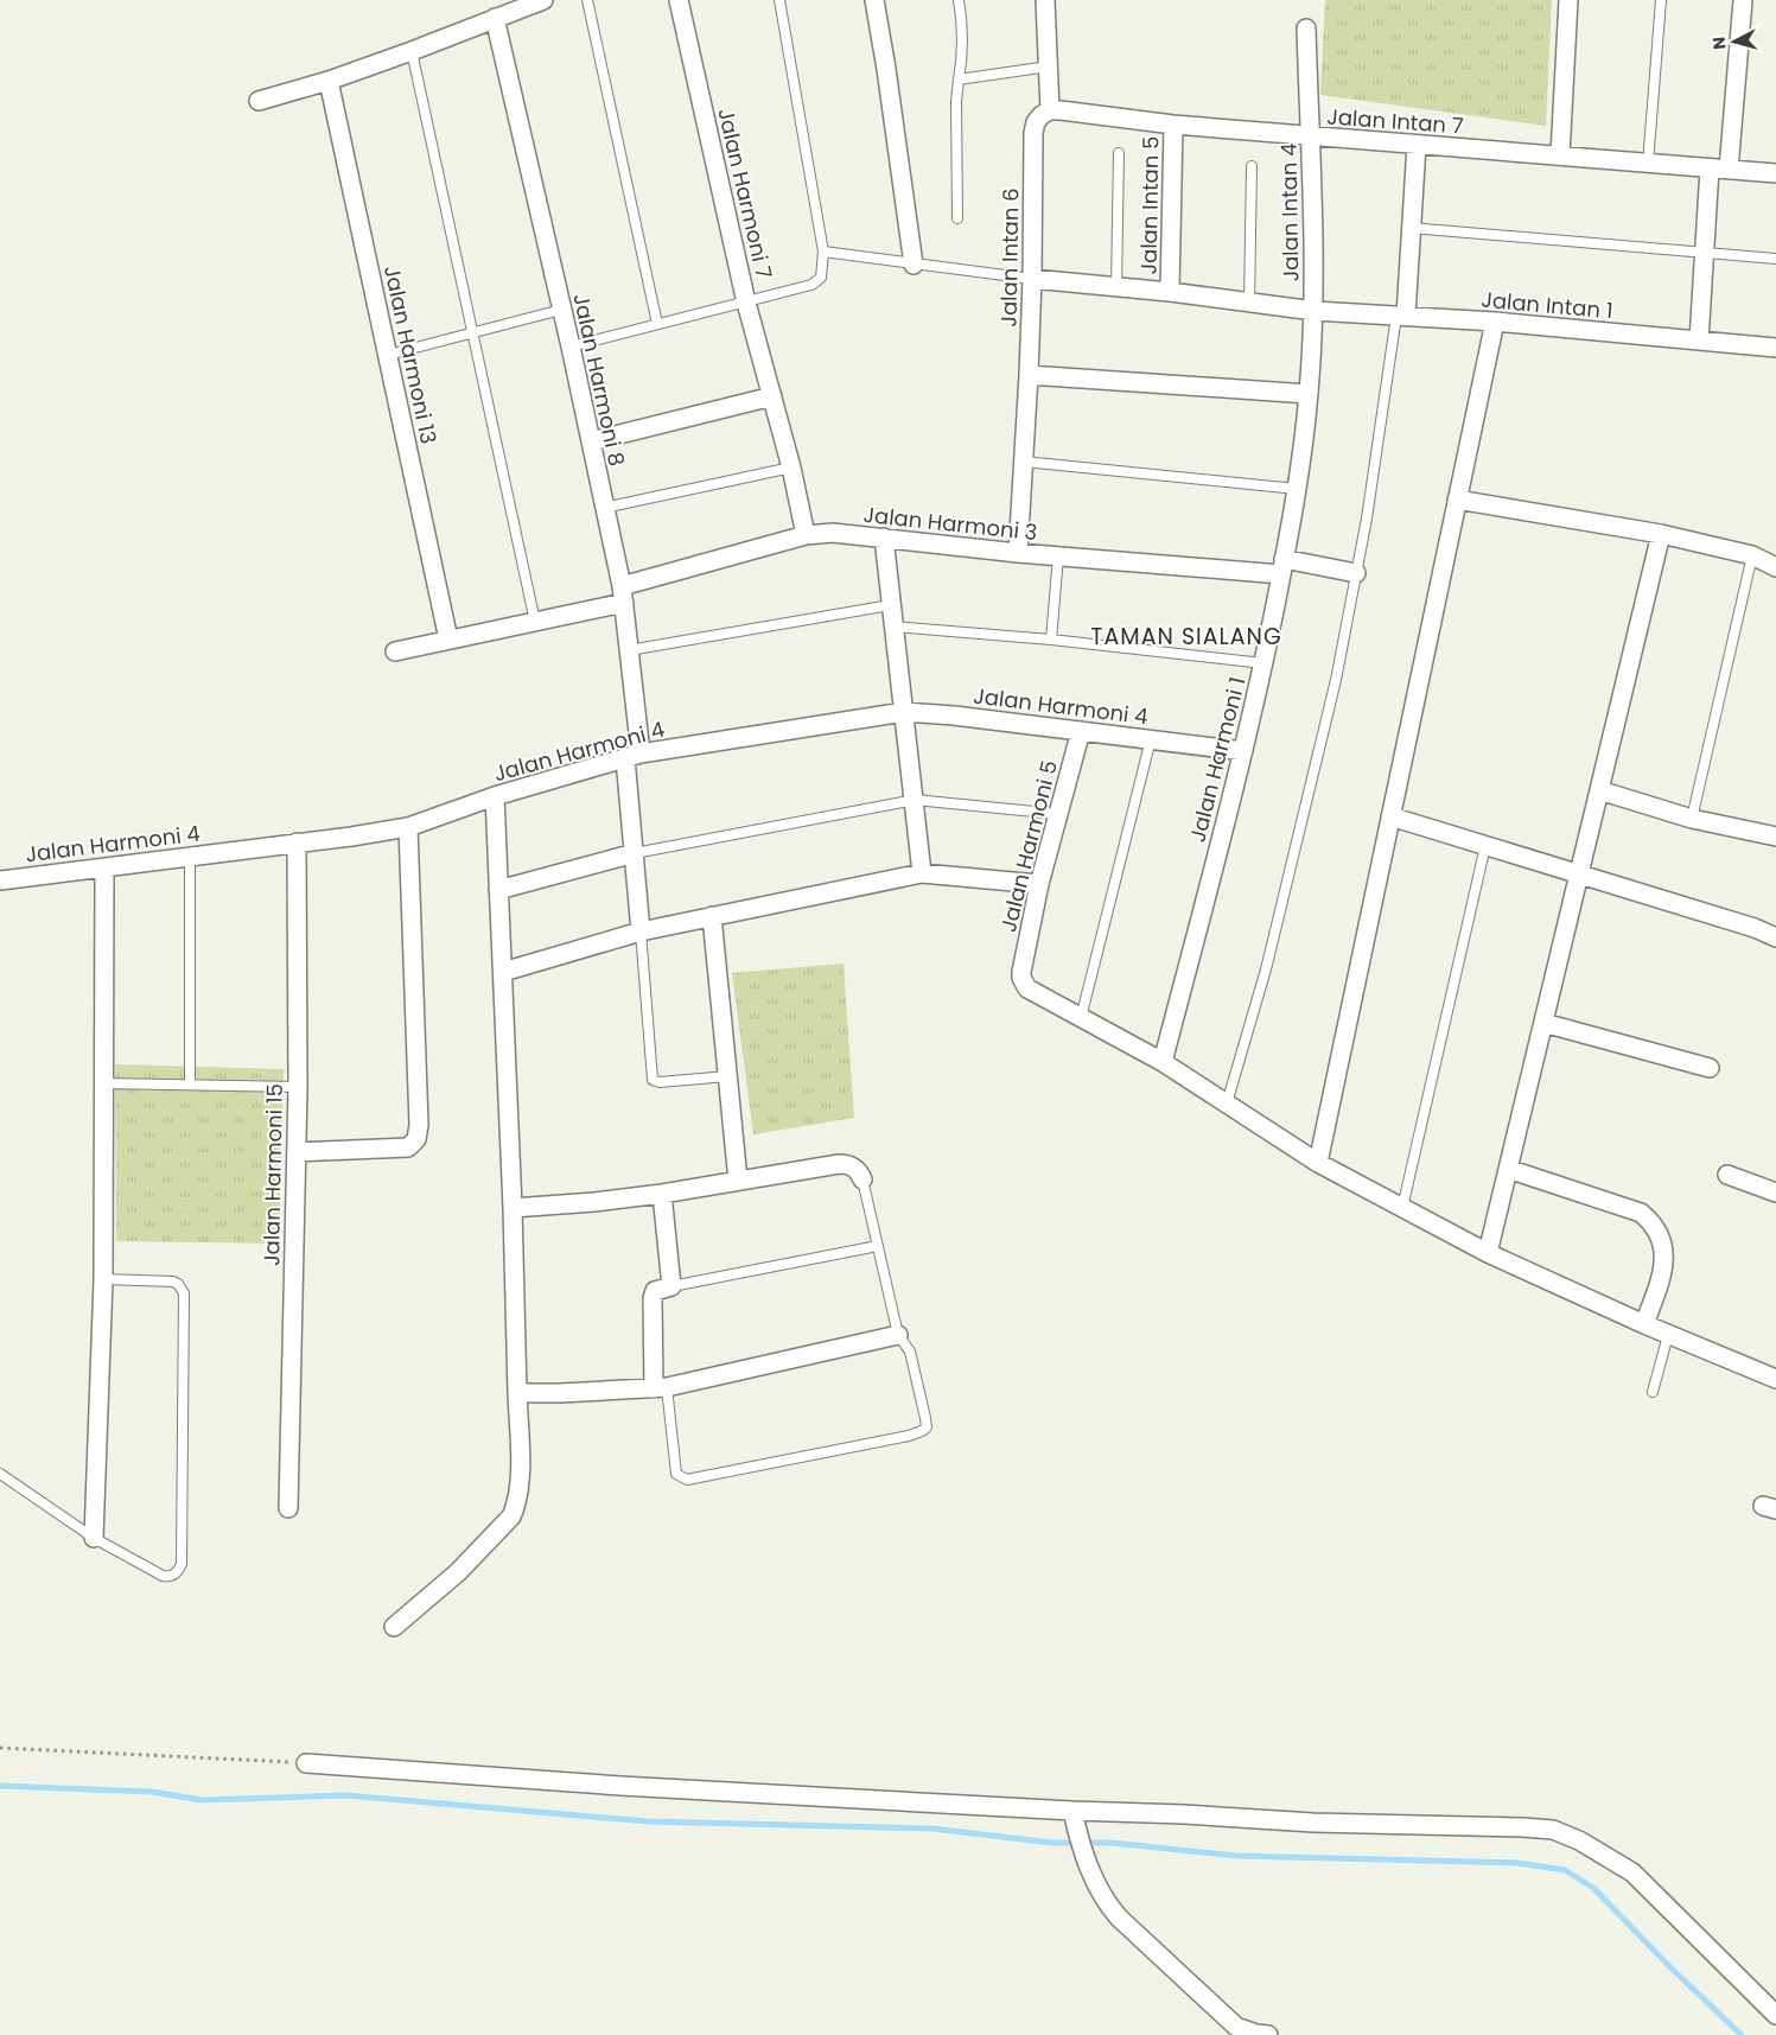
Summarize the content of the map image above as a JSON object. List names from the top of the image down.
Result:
{
  "streets": {
    "street": [
      "Jalan Intan 7",
      "Jalan Harmoni 7",
      "Jalan Intan 5",
      "Jalan Intan 4",
      "Jalan Intan 6",
      "Jalan Intan 1",
      "Jalan Harmoni 13",
      "Jalan Harmoni 8",
      "Jalan Harmoni 3",
      "Jalan Harmoni 4",
      "Jalan Harmoni 1",
      "Jalan Harmoni 5",
      "Jalan Harmoni 15"
    ]
  },
  "crossings": [
    ["Jalan Intan 7", "Jalan Intan 5"],
    ["Jalan Intan 7", "Jalan Intan 4"],
    ["Jalan Intan 7", "Jalan Intan 6"],
    ["Jalan Harmoni 7", "Jalan Harmoni 3"],
    ["Jalan Intan 5", "Jalan Intan 6"],
    ["Jalan Intan 5", "Jalan Intan 1"],
    ["Jalan Intan 4", "Jalan Intan 1"],
    ["Jalan Intan 4", "Jalan Harmoni 1"],
    ["Jalan Intan 6", "Jalan Harmoni 3"],
    ["Jalan Harmoni 13", "Jalan Harmoni 3"],
    ["Jalan Harmoni 8", "Jalan Harmoni 3"],
    ["Jalan Harmoni 8", "Jalan Harmoni 4"],
    ["Jalan Harmoni 3", "Jalan Harmoni 1"],
    ["Jalan Harmoni 4", "Jalan Harmoni 1"],
    ["Jalan Harmoni 4", "Jalan Harmoni 5"],
    ["Jalan Harmoni 4", "Jalan Harmoni 15"]
  ],
  "districts": ["TAMAN SIALANG"],
  "north": "left"
}
